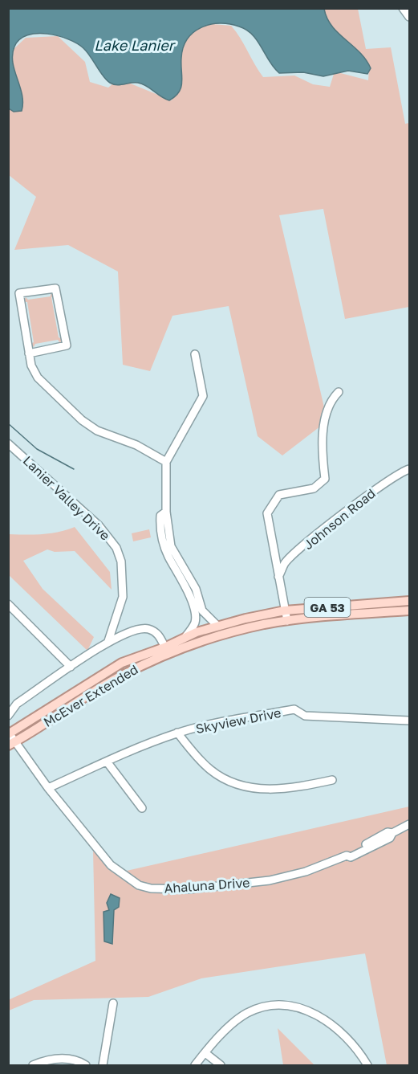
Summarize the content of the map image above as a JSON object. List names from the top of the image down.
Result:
{
  "streets": {
    "main road": ["GA 53", "McEver Extended"],
    "street": [
      "Lanier Valley Drive",
      "Johnson Road",
      "Skyview Drive",
      "Ahaluna Drive"
    ]
  },
  "crossings": [
    ["GA 53", "McEver Extended"],
    ["GA 53", "Ahaluna Drive"],
    ["McEver Extended", "Ahaluna Drive"],
    ["Skyview Drive", "Ahaluna Drive"]
  ],
  "water": ["Lake Lanier"]
}
